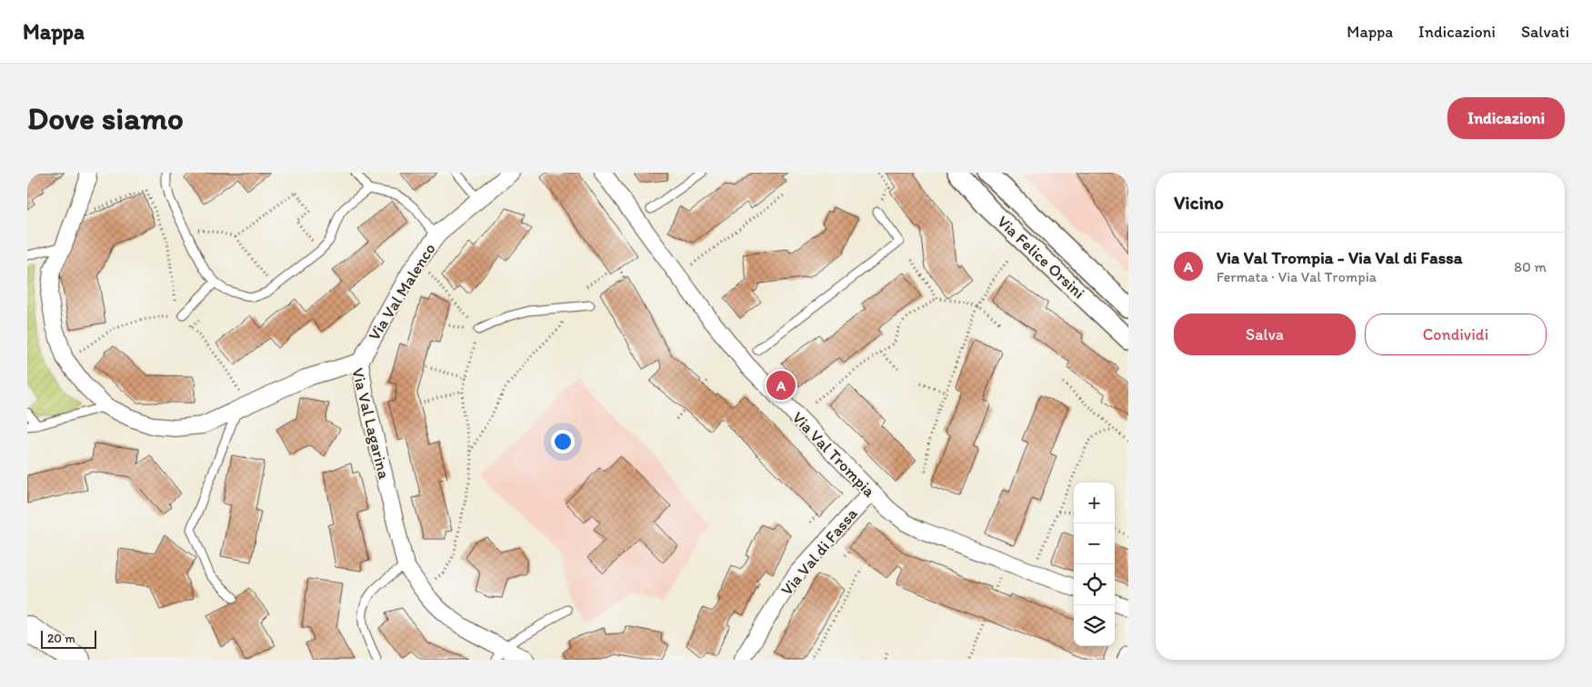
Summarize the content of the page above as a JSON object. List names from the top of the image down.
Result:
{
  "streets": {
    "street": [
      "Via Felice Orsini",
      "Via Val Malenco",
      "Via Val Lagarina",
      "Via Val Trompia",
      "Via Val di Fassa"
    ]
  },
  "crossings": [
    ["Via Val Malenco", "Via Val Lagarina"],
    ["Via Val Trompia", "Via Val di Fassa"]
  ],
  "scale_bar": "20 m",
  "page": {
    "header": "Mappa",
    "nav": ["Mappa", "Indicazioni", "Salvati"],
    "buttons": [
      "Indicazioni",
      ["Salva", "Condividi"]
    ],
    "title": "Dove siamo",
    "heading": "Vicino",
    "list": [
      {
        "mark": "A",
        "name": "Via Val Trompia - Via Val di Fassa",
        "note": "Fermata · Via Val Trompia",
        "value": "80 m"
      }
    ],
    "pins": "A",
    "map_buttons": ["+", "−"],
    "scale": "20 m"
  }
}
